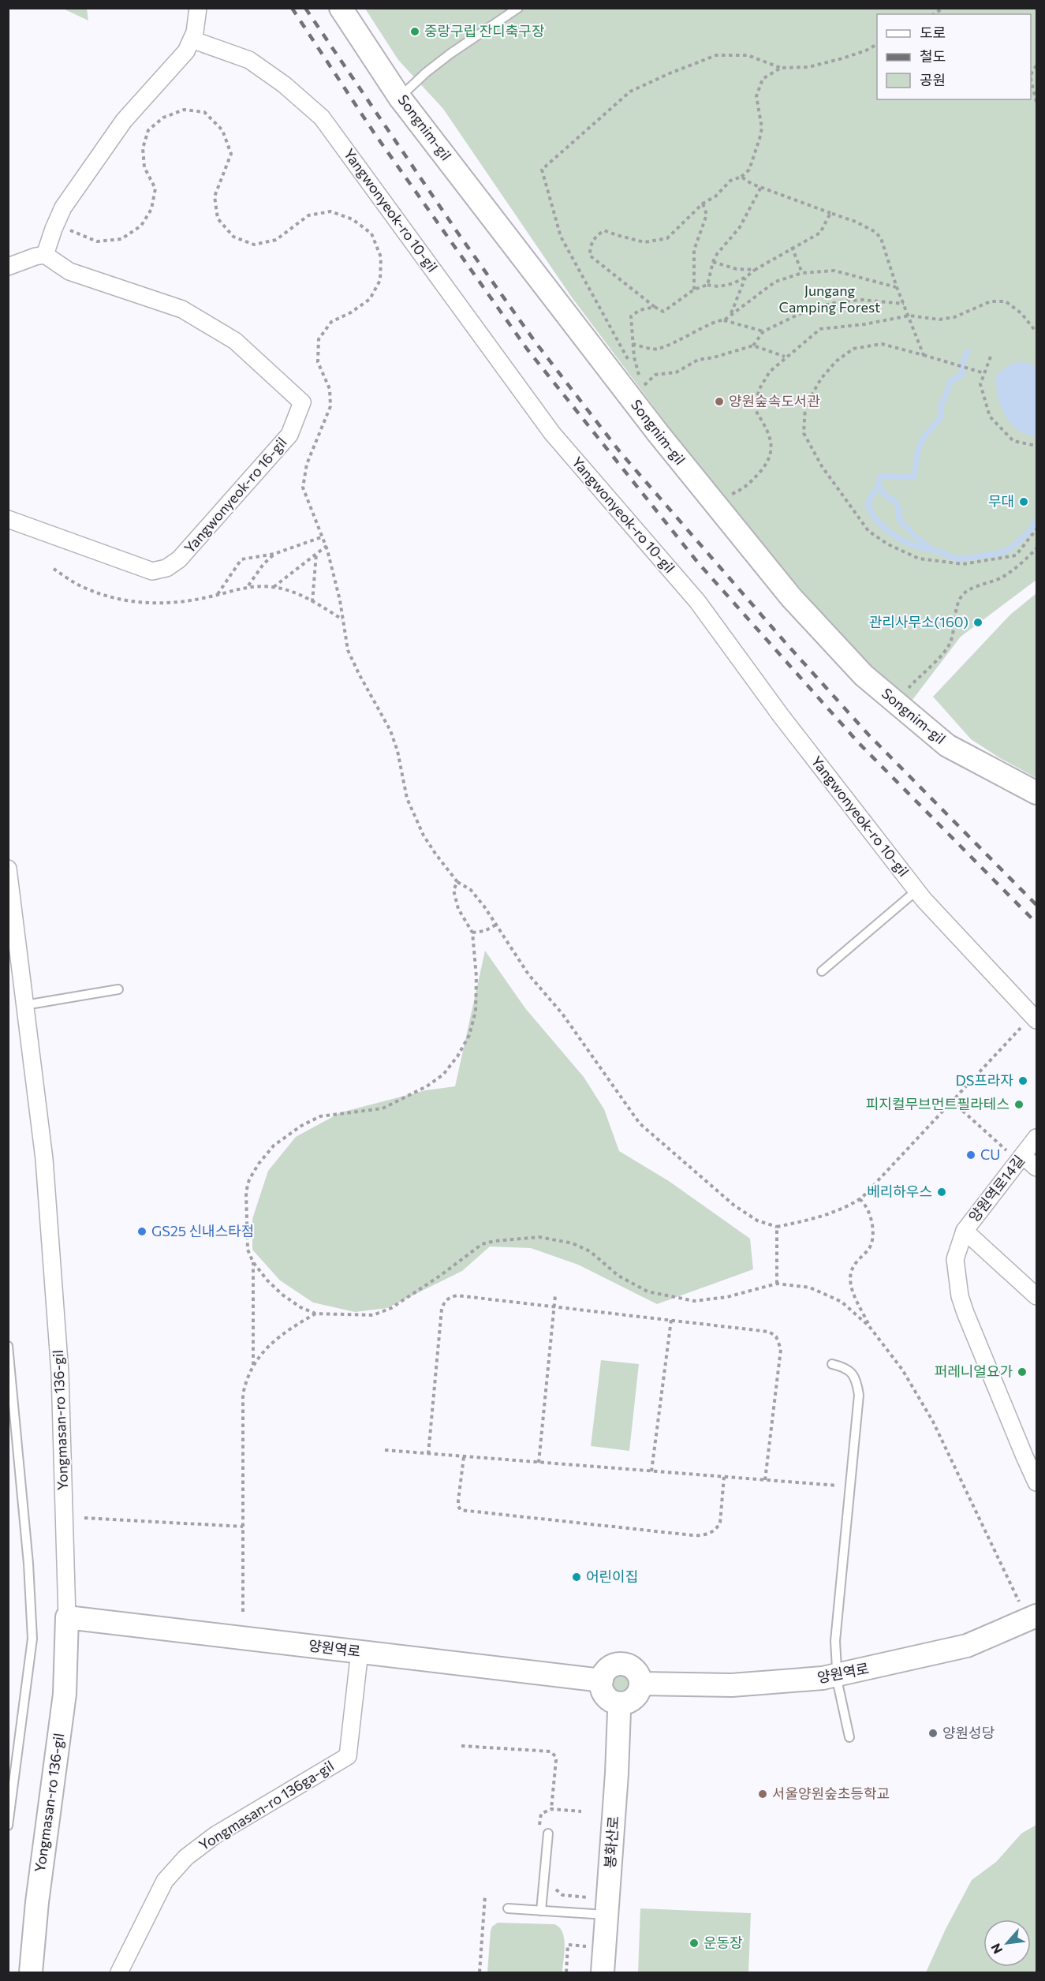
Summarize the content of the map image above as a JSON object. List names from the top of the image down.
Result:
{
  "streets": {
    "street": [
      "Songnim-gil",
      "Yangwonyeok-ro 10-gil",
      "Yangwonyeok-ro 16-gil",
      "양원역로14길",
      "Yongmasan-ro 136-gil",
      "양원역로",
      "Yongmasan-ro 136ga-gil",
      "봉화산로"
    ]
  },
  "crossings": [
    ["Yongmasan-ro 136-gil", "양원역로"],
    ["양원역로", "Yongmasan-ro 136ga-gil"],
    ["양원역로", "봉화산로"]
  ],
  "parks": ["Jungang Camping Forest"],
  "places": [
    "중랑구립 잔디축구장",
    "양원숲속도서관",
    "무대",
    "관리사무소(160)",
    "DS프라자",
    "피지컬무브먼트필라테스",
    "CU",
    "베리하우스",
    "GS25 신내스타점",
    "퍼레니얼요가",
    "어린이집",
    "양원성당",
    "서울양원숲초등학교",
    "운동장"
  ],
  "legend": ["도로", "철도", "공원"],
  "north": "bottom left"
}
